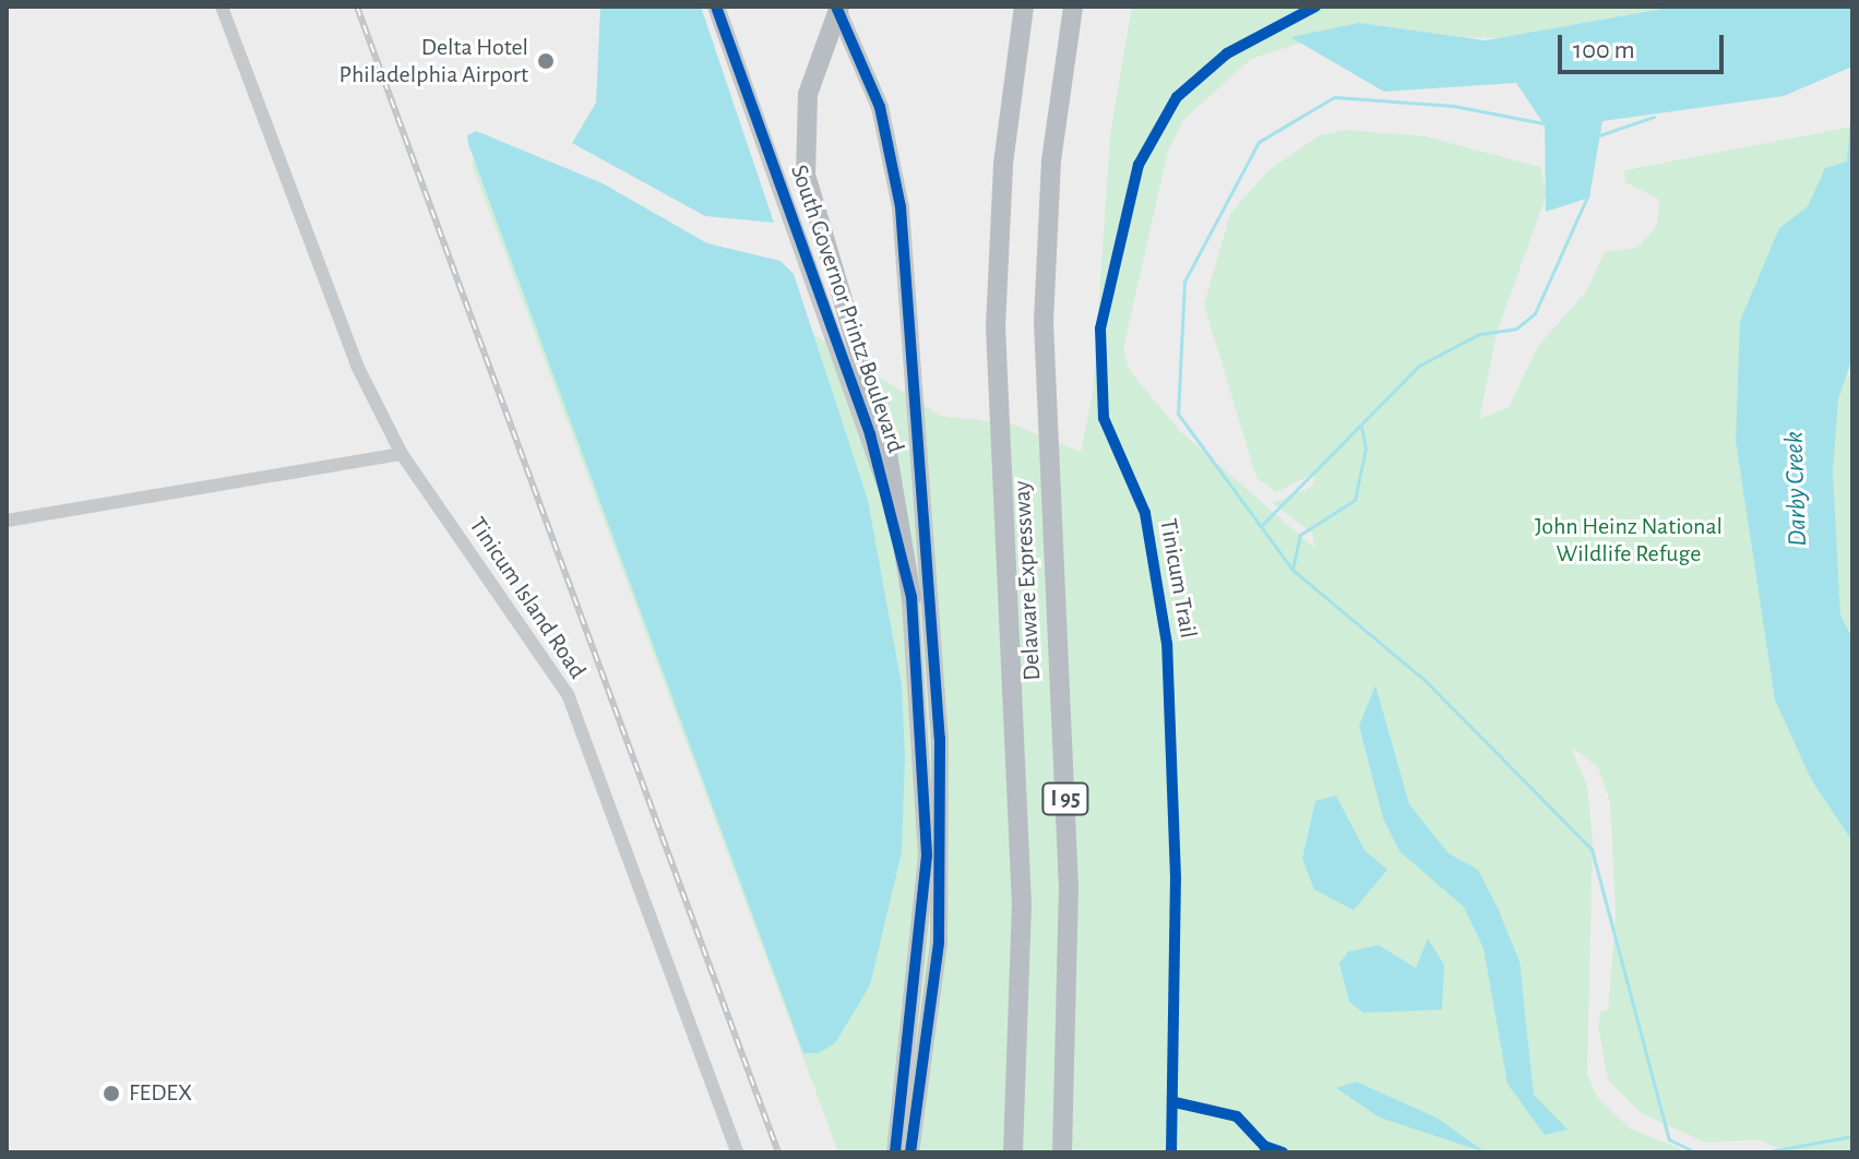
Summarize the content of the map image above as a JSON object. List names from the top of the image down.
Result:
{
  "streets": {
    "highway": ["Delaware Expressway", "I 95"],
    "main road": ["South Governor Printz Boulevard"],
    "street": ["Tinicum Island Road"],
    "cycle path": ["Tinicum Trail"]
  },
  "water": ["Darby Creek"],
  "parks": ["John Heinz National Wildlife Refuge"],
  "places": ["Delta Hotel Philadelphia Airport", "FEDEX"],
  "scale_bar": "100 m"
}
